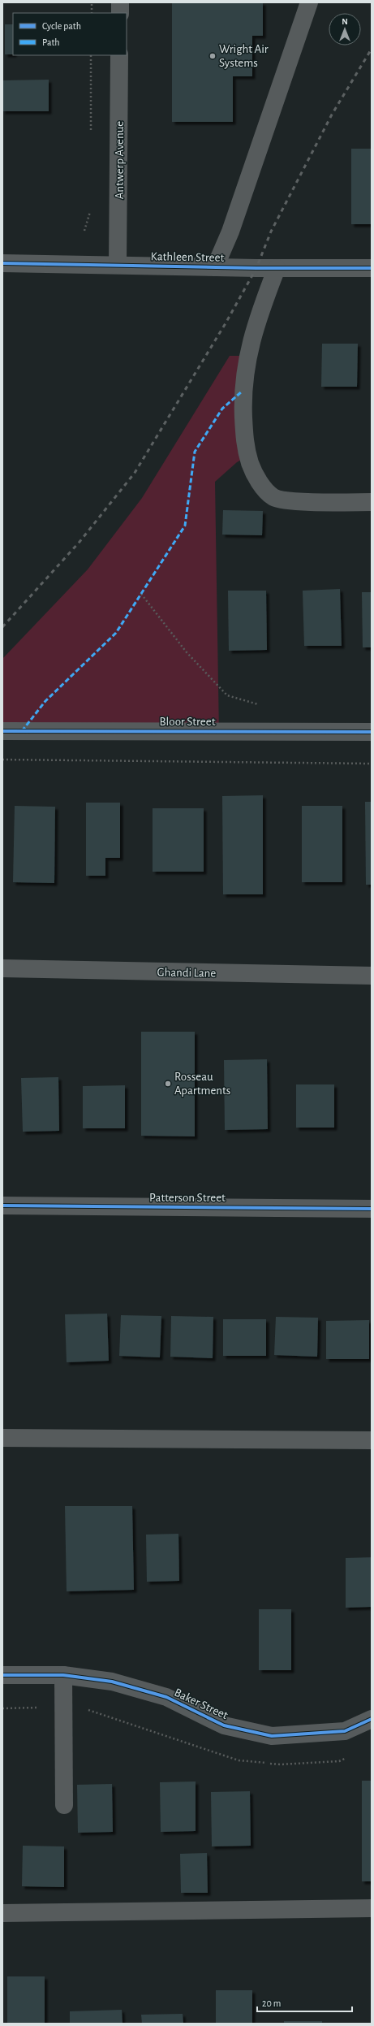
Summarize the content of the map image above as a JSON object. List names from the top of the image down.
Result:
{
  "streets": {
    "street": [
      "Antwerp Avenue",
      "Kathleen Street",
      "Bloor Street",
      "Ghandi Lane",
      "Patterson Street",
      "Baker Street"
    ]
  },
  "crossings": [
    ["Antwerp Avenue", "Kathleen Street"]
  ],
  "places": ["Wright Air Systems", "Rosseau Apartments"],
  "legend": ["Cycle path", "Path"],
  "scale_bar": "20 m",
  "north": "top"
}
